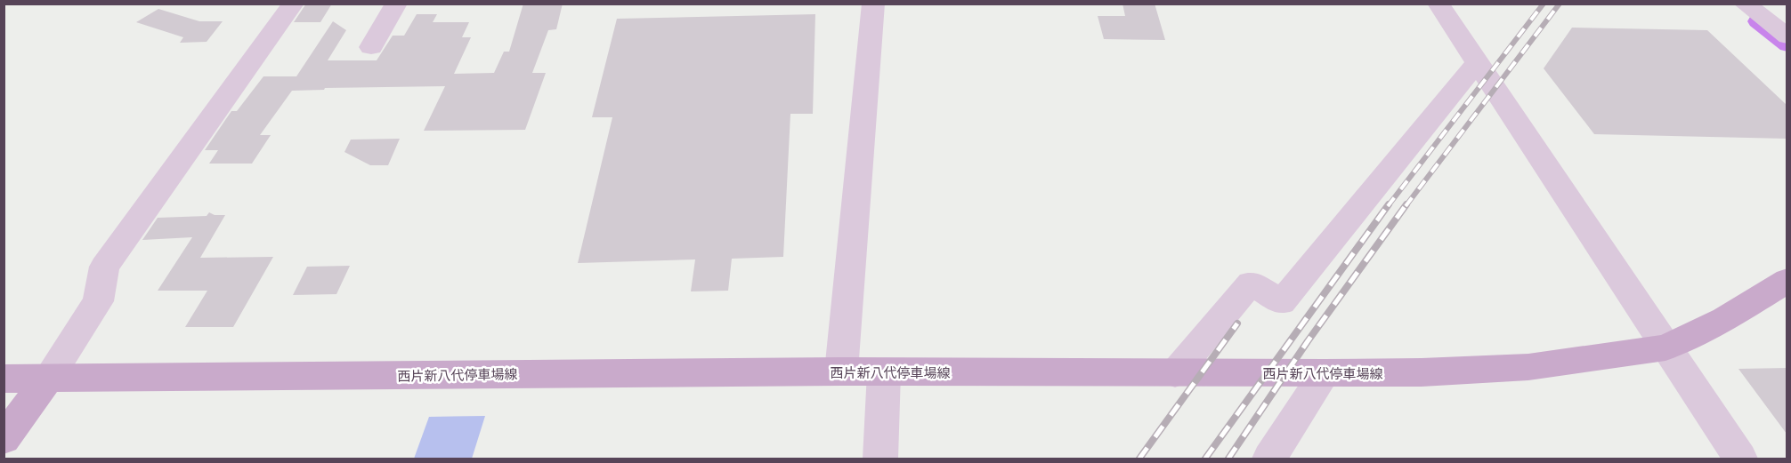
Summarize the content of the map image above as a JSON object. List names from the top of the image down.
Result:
{
  "streets": {
    "main road": ["西片新八代停車場線"]
  }
}
